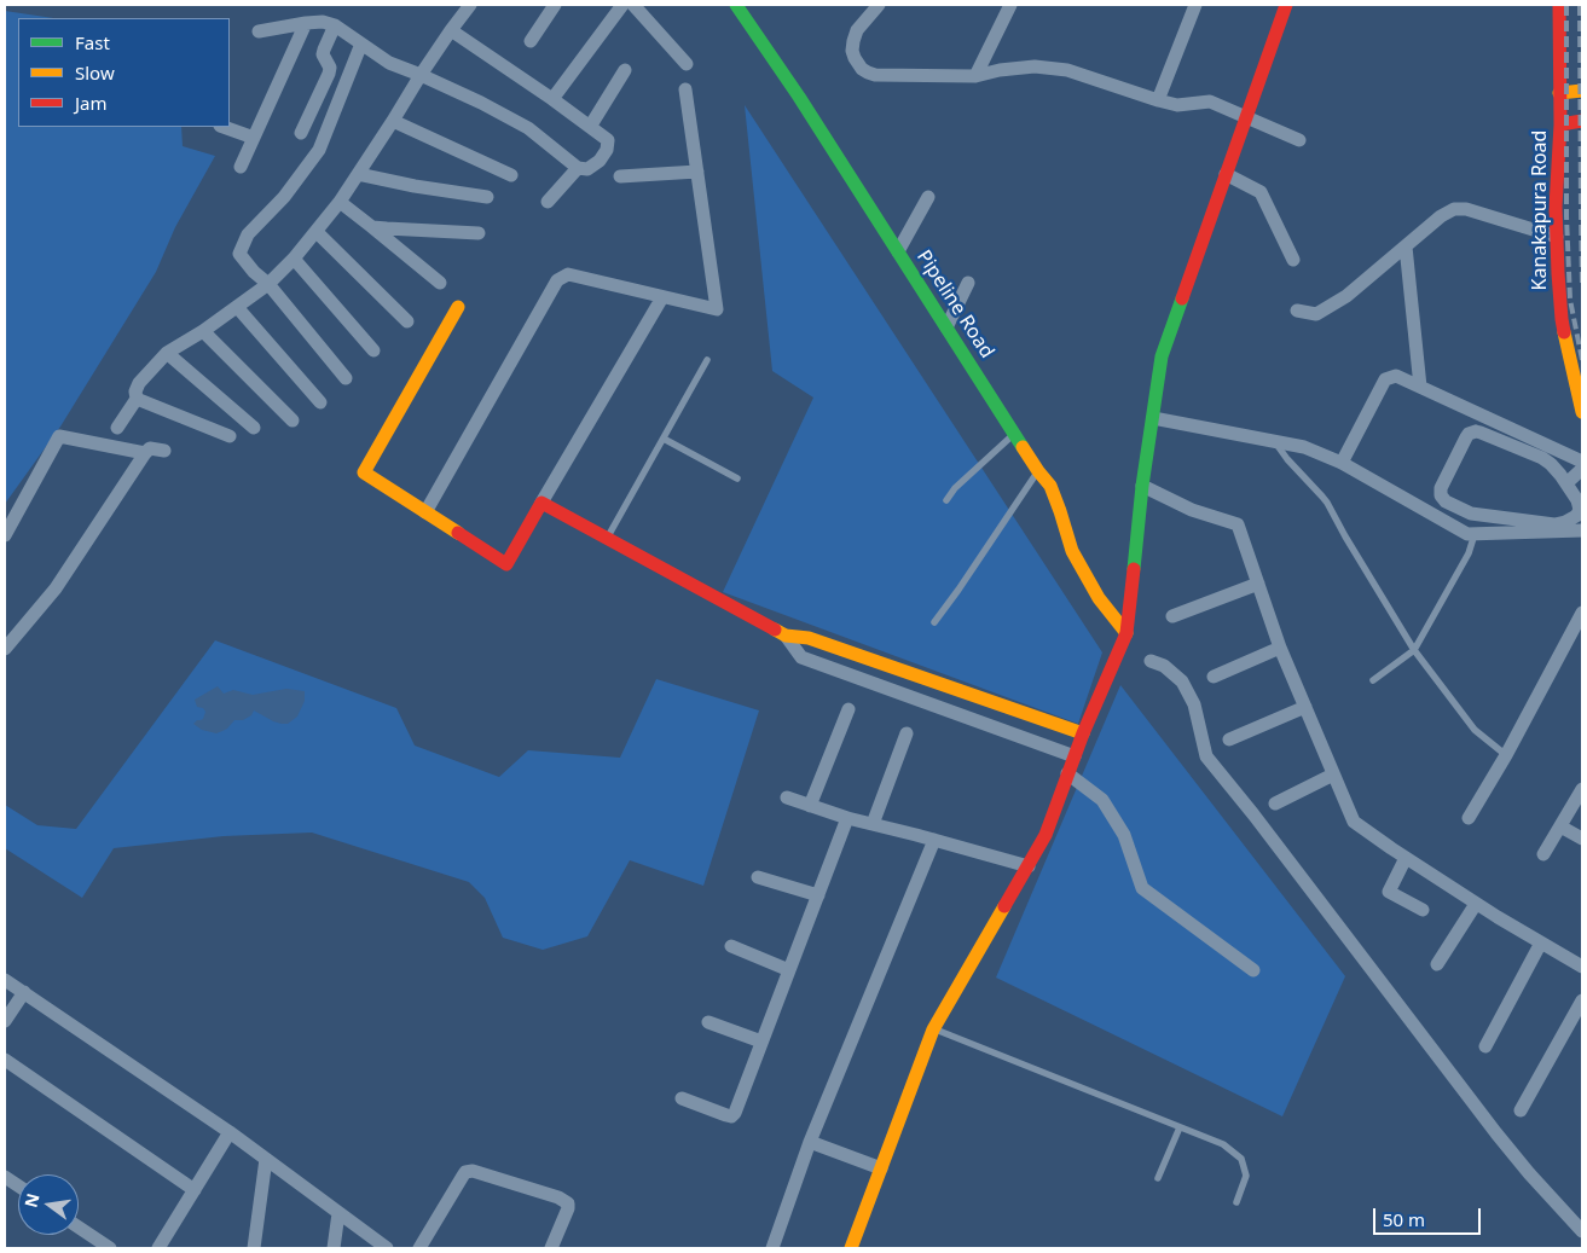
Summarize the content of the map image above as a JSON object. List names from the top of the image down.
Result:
{
  "streets": {
    "main road": ["Kanakapura Road", "Pipeline Road"]
  },
  "legend": ["Fast", "Slow", "Jam"],
  "scale_bar": "50 m",
  "north": "left"
}
